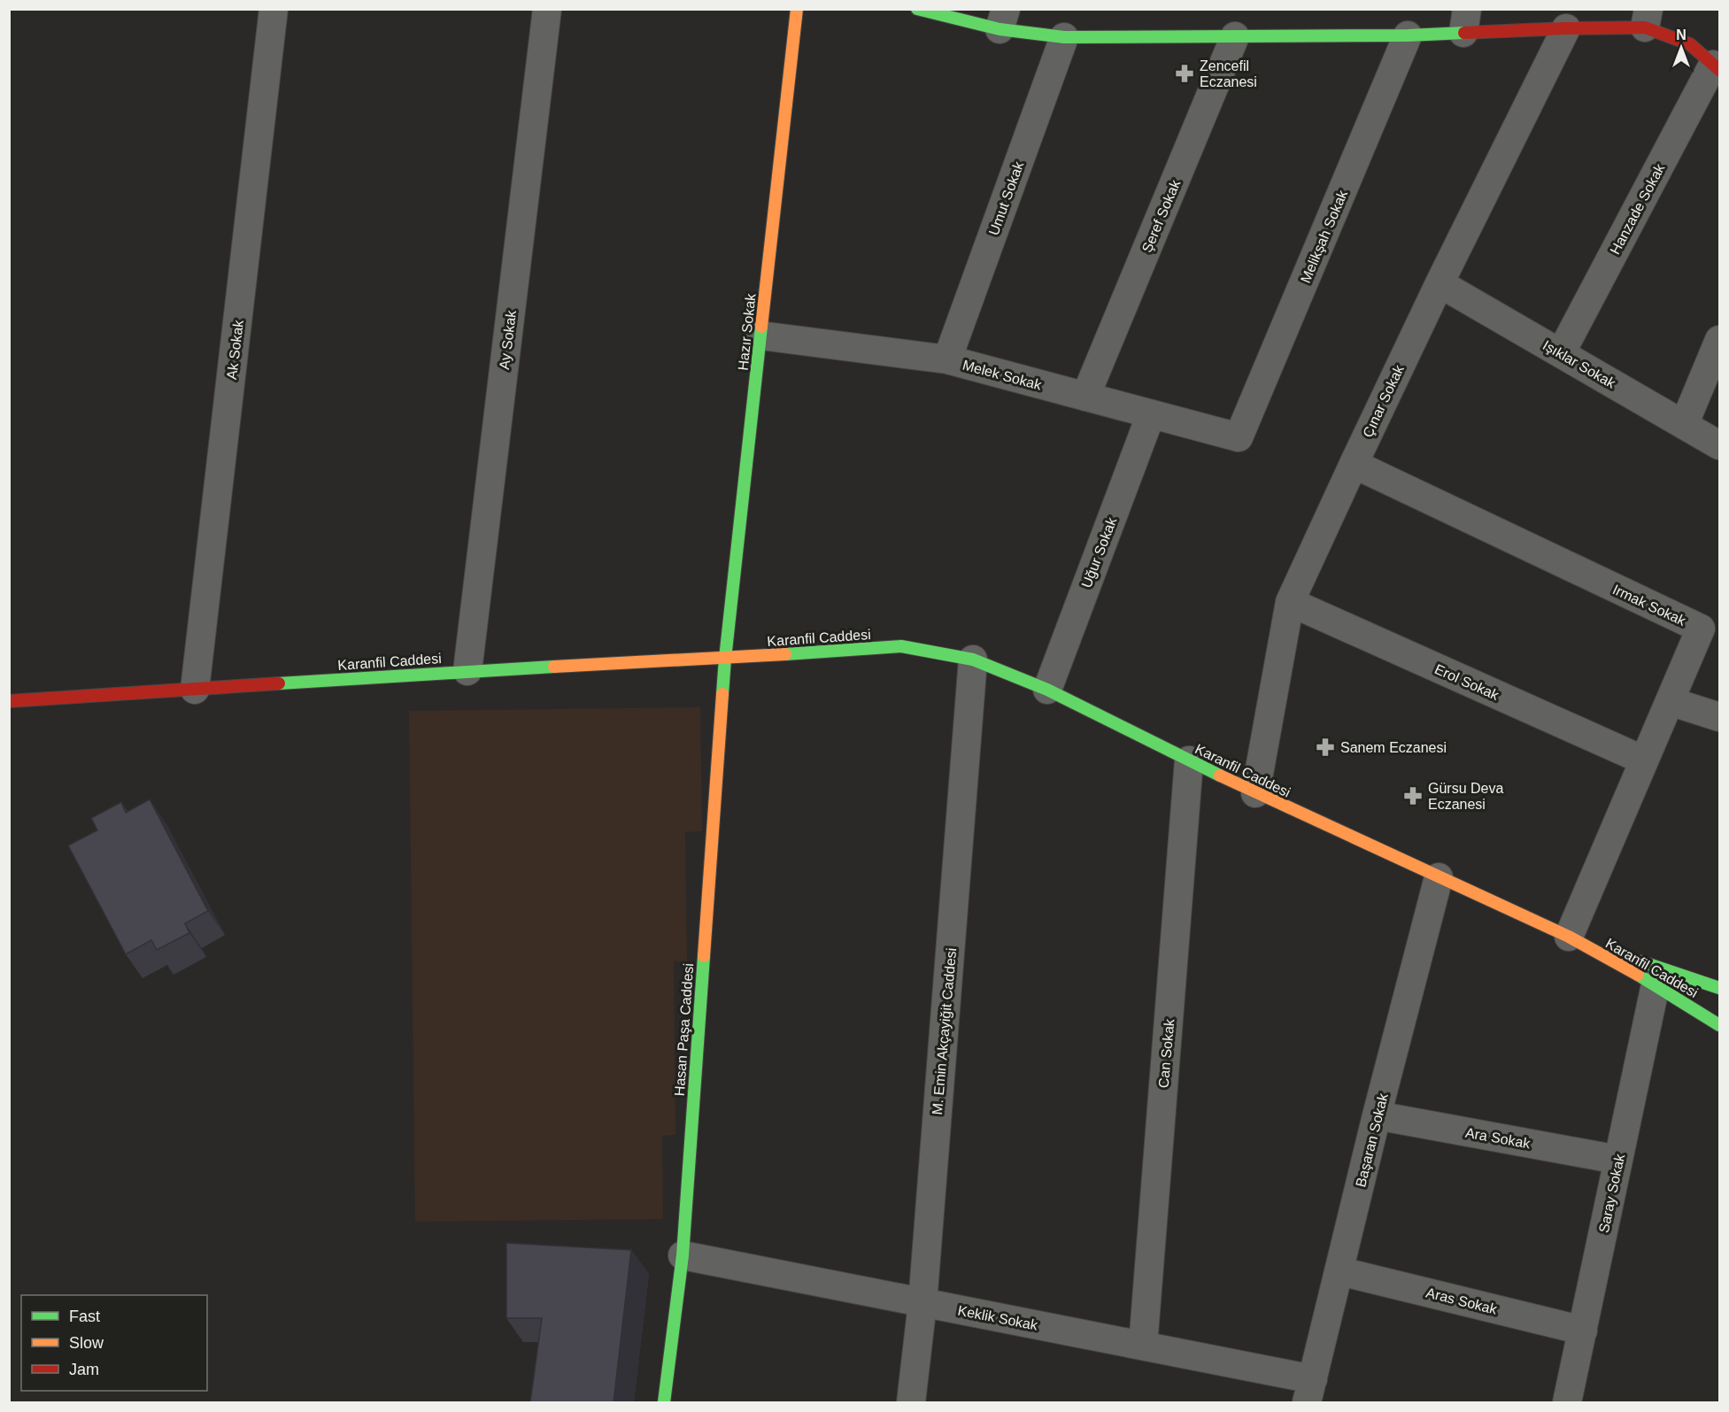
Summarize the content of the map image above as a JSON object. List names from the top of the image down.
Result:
{
  "streets": {
    "main road": ["Hazır Sokak", "Karanfil Caddesi", "Hasan Paşa Caddesi"],
    "street": [
      "Umut Sokak",
      "Hanzade Sokak",
      "Şeref Sokak",
      "Melikşah Sokak",
      "Ay Sokak",
      "Ak Sokak",
      "Işıklar Sokak",
      "Melek Sokak",
      "Çınar Sokak",
      "Uğur Sokak",
      "Irmak Sokak",
      "Erol Sokak",
      "M. Emin Akçayiğit Caddesi",
      "Can Sokak",
      "Ara Sokak",
      "Başaran Sokak",
      "Saray Sokak",
      "Aras Sokak",
      "Keklik Sokak"
    ]
  },
  "crossings": [
    ["Umut Sokak", "Melek Sokak"],
    ["Hanzade Sokak", "Işıklar Sokak"],
    ["Şeref Sokak", "Melek Sokak"],
    ["Melikşah Sokak", "Melek Sokak"],
    ["Hazır Sokak", "Melek Sokak"],
    ["Hazır Sokak", "Karanfil Caddesi"],
    ["Hazır Sokak", "Hasan Paşa Caddesi"],
    ["Ay Sokak", "Karanfil Caddesi"],
    ["Ak Sokak", "Karanfil Caddesi"],
    ["Işıklar Sokak", "Çınar Sokak"],
    ["Melek Sokak", "Uğur Sokak"],
    ["Çınar Sokak", "Irmak Sokak"],
    ["Çınar Sokak", "Karanfil Caddesi"],
    ["Çınar Sokak", "Erol Sokak"],
    ["Uğur Sokak", "Karanfil Caddesi"],
    ["Irmak Sokak", "Karanfil Caddesi"],
    ["Irmak Sokak", "Erol Sokak"],
    ["Karanfil Caddesi", "Hasan Paşa Caddesi"],
    ["Karanfil Caddesi", "M. Emin Akçayiğit Caddesi"],
    ["Karanfil Caddesi", "Can Sokak"],
    ["Karanfil Caddesi", "Başaran Sokak"],
    ["Karanfil Caddesi", "Saray Sokak"],
    ["Hasan Paşa Caddesi", "Keklik Sokak"],
    ["M. Emin Akçayiğit Caddesi", "Keklik Sokak"],
    ["Can Sokak", "Keklik Sokak"],
    ["Ara Sokak", "Başaran Sokak"],
    ["Ara Sokak", "Saray Sokak"],
    ["Başaran Sokak", "Aras Sokak"],
    ["Başaran Sokak", "Keklik Sokak"],
    ["Saray Sokak", "Aras Sokak"]
  ],
  "places": {
    "pharmacy": ["Zencefil Eczanesi", "Sanem Eczanesi", "Gürsu Deva Eczanesi"]
  },
  "legend": ["Fast", "Slow", "Jam"],
  "north": "top"
}
